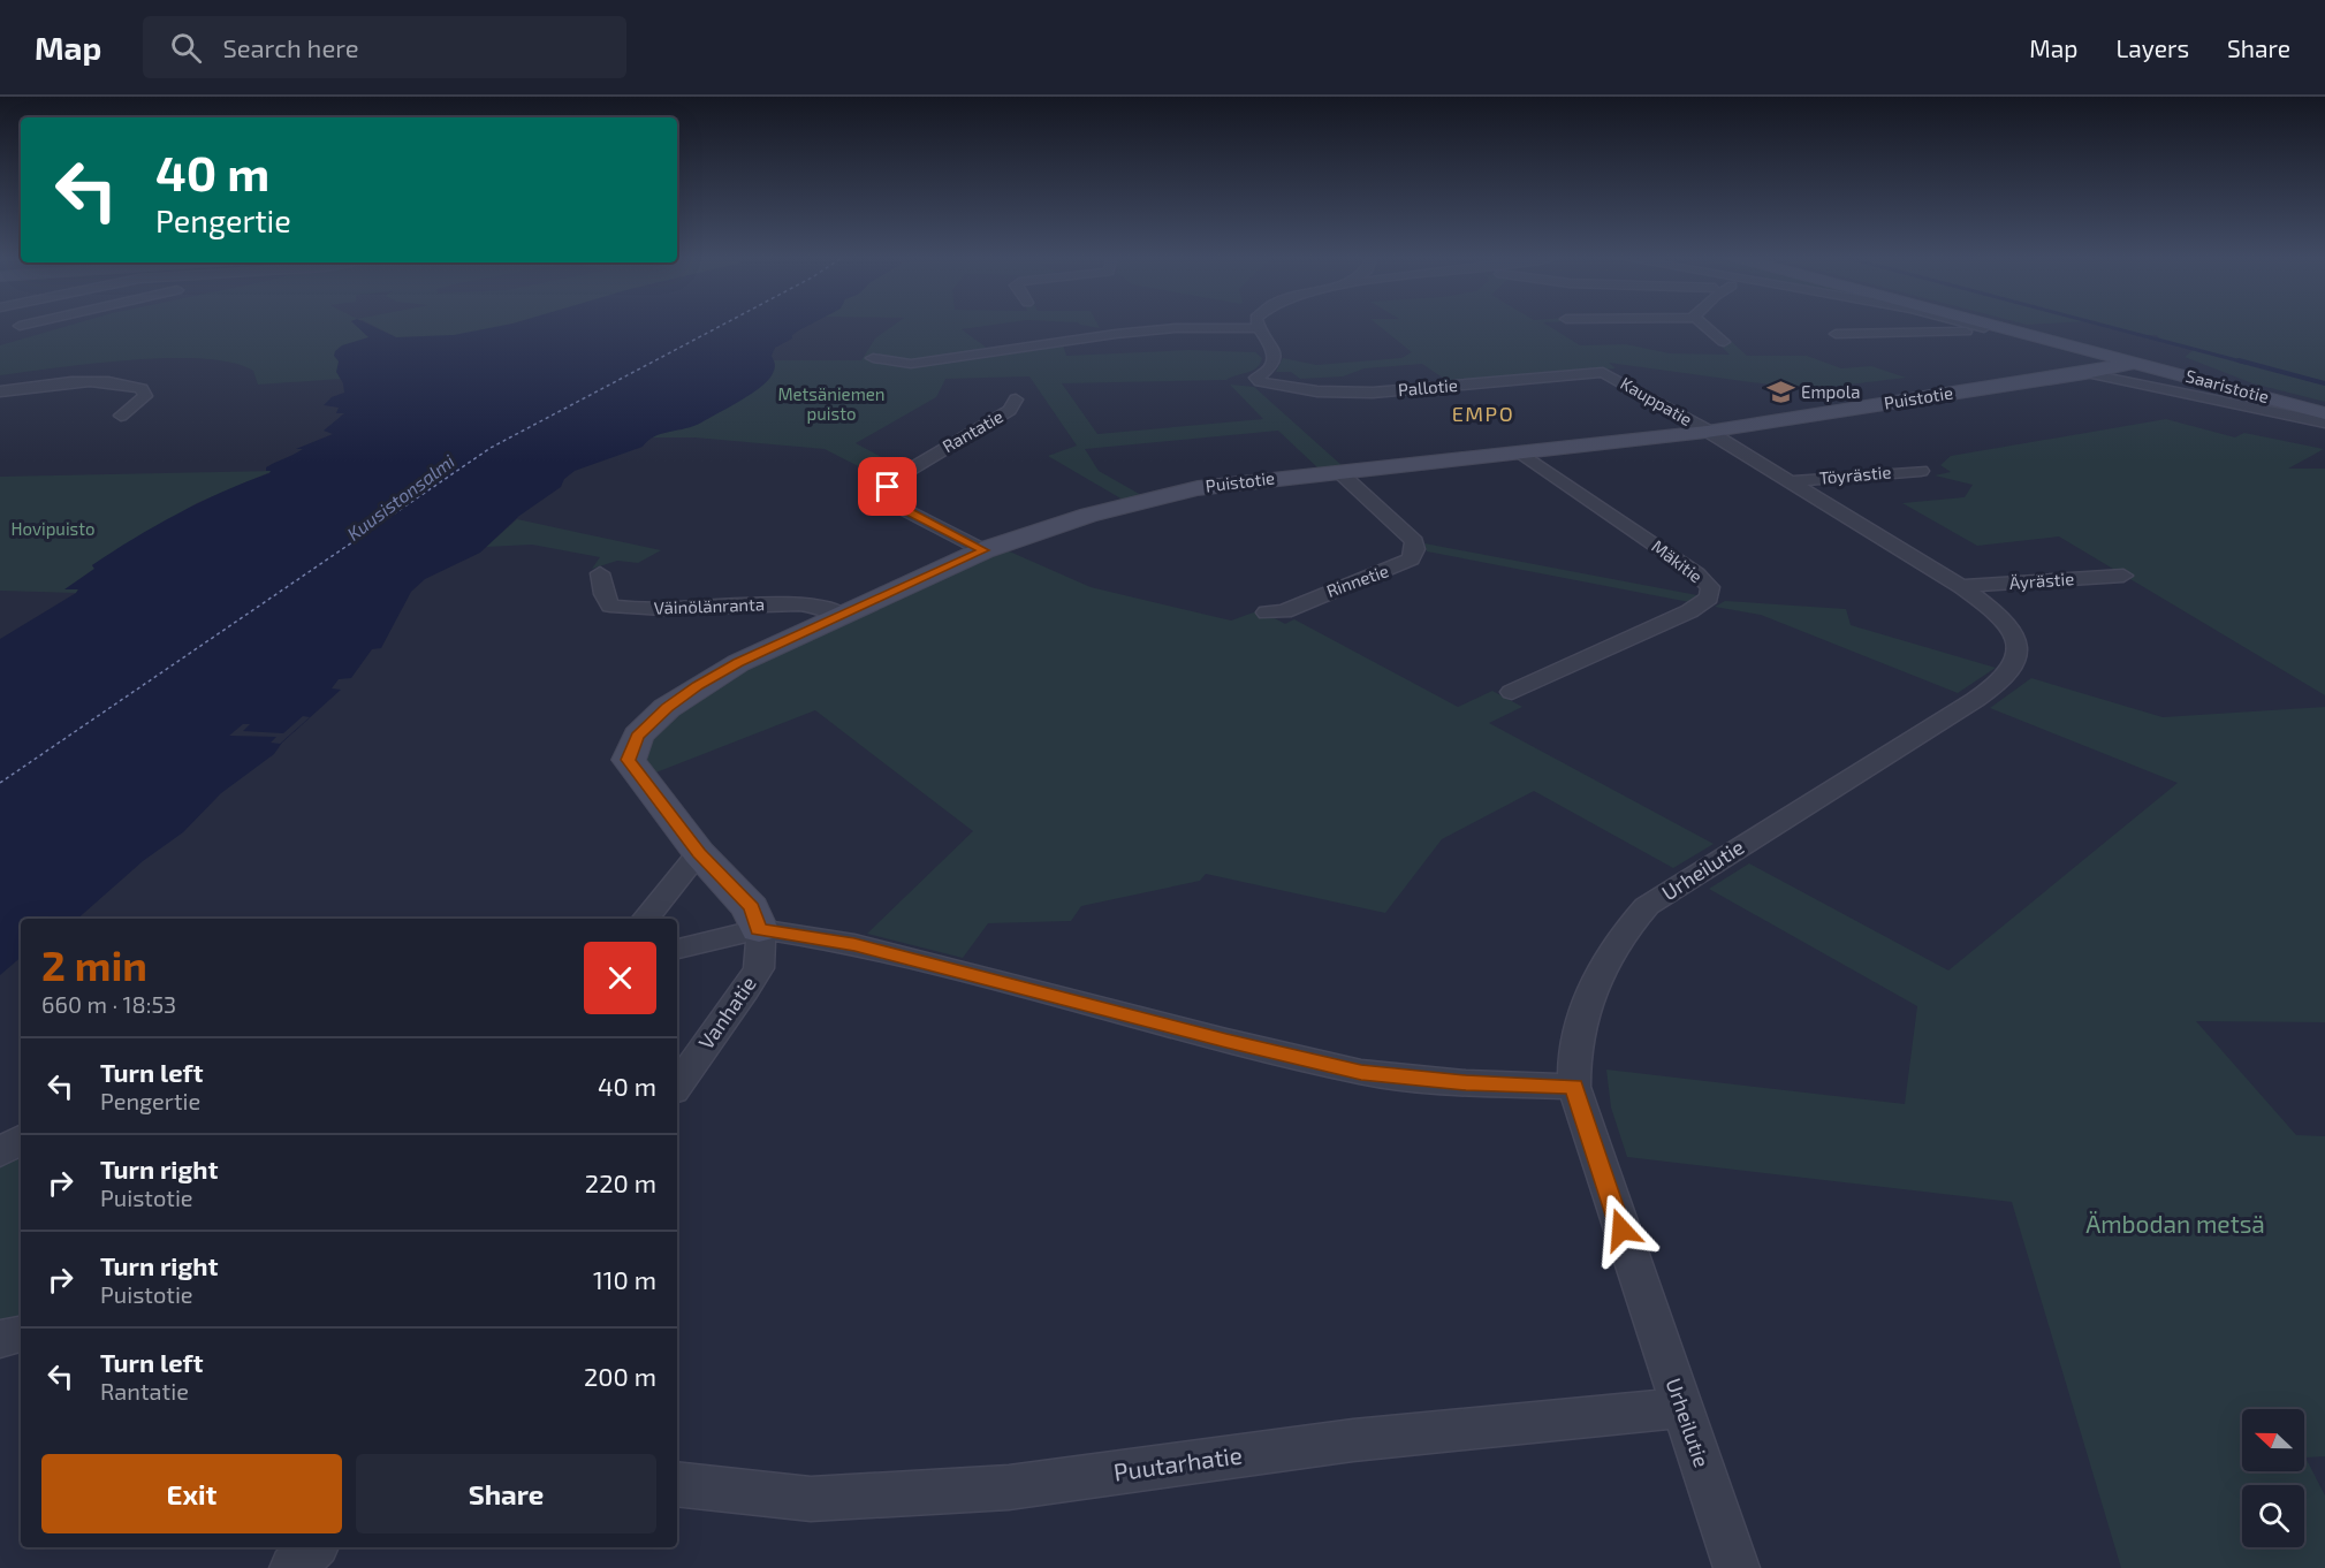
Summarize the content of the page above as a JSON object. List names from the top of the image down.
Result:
{
  "streets": {
    "street": [
      "Saaristotie",
      "Pallotie",
      "Puistotie",
      "Kauppatie",
      "Rantatie",
      "Töyrästie",
      "Mäkitie",
      "Rinnetie",
      "Äyrästie",
      "Väinölänranta",
      "Urheilutie",
      "Vanhatie",
      "Puutarhatie"
    ]
  },
  "crossings": [
    ["Saaristotie", "Puistotie"],
    ["Pallotie", "Kauppatie"],
    ["Puistotie", "Kauppatie"],
    ["Puistotie", "Rantatie"],
    ["Puistotie", "Mäkitie"],
    ["Puistotie", "Rinnetie"],
    ["Puistotie", "Väinölänranta"],
    ["Puistotie", "Urheilutie"],
    ["Puistotie", "Vanhatie"],
    ["Kauppatie", "Urheilutie"],
    ["Töyrästie", "Urheilutie"],
    ["Äyrästie", "Urheilutie"],
    ["Urheilutie", "Puutarhatie"]
  ],
  "districts": ["EMPO"],
  "water": ["Kuusistonsalmi"],
  "parks": ["Metsäniemen puisto", "Hovipuisto", "Ämbodan metsä"],
  "places": {
    "school or university": ["Empola"]
  },
  "north": "left",
  "page": {
    "header": "Map",
    "search": "Search here",
    "nav": ["Map", "Layers", "Share"],
    "turn": ["40 m", "Pengertie"],
    "heading": ["2 min", "660 m · 18:53"],
    "list": [
      {
        "name": "Turn left",
        "note": "Pengertie",
        "value": "40 m"
      },
      {
        "name": "Turn right",
        "note": "Puistotie",
        "value": "220 m"
      },
      {
        "name": "Turn right",
        "note": "Puistotie",
        "value": "110 m"
      },
      {
        "name": "Turn left",
        "note": "Rantatie",
        "value": "200 m"
      }
    ],
    "buttons": ["Exit", "Share"]
  }
}
